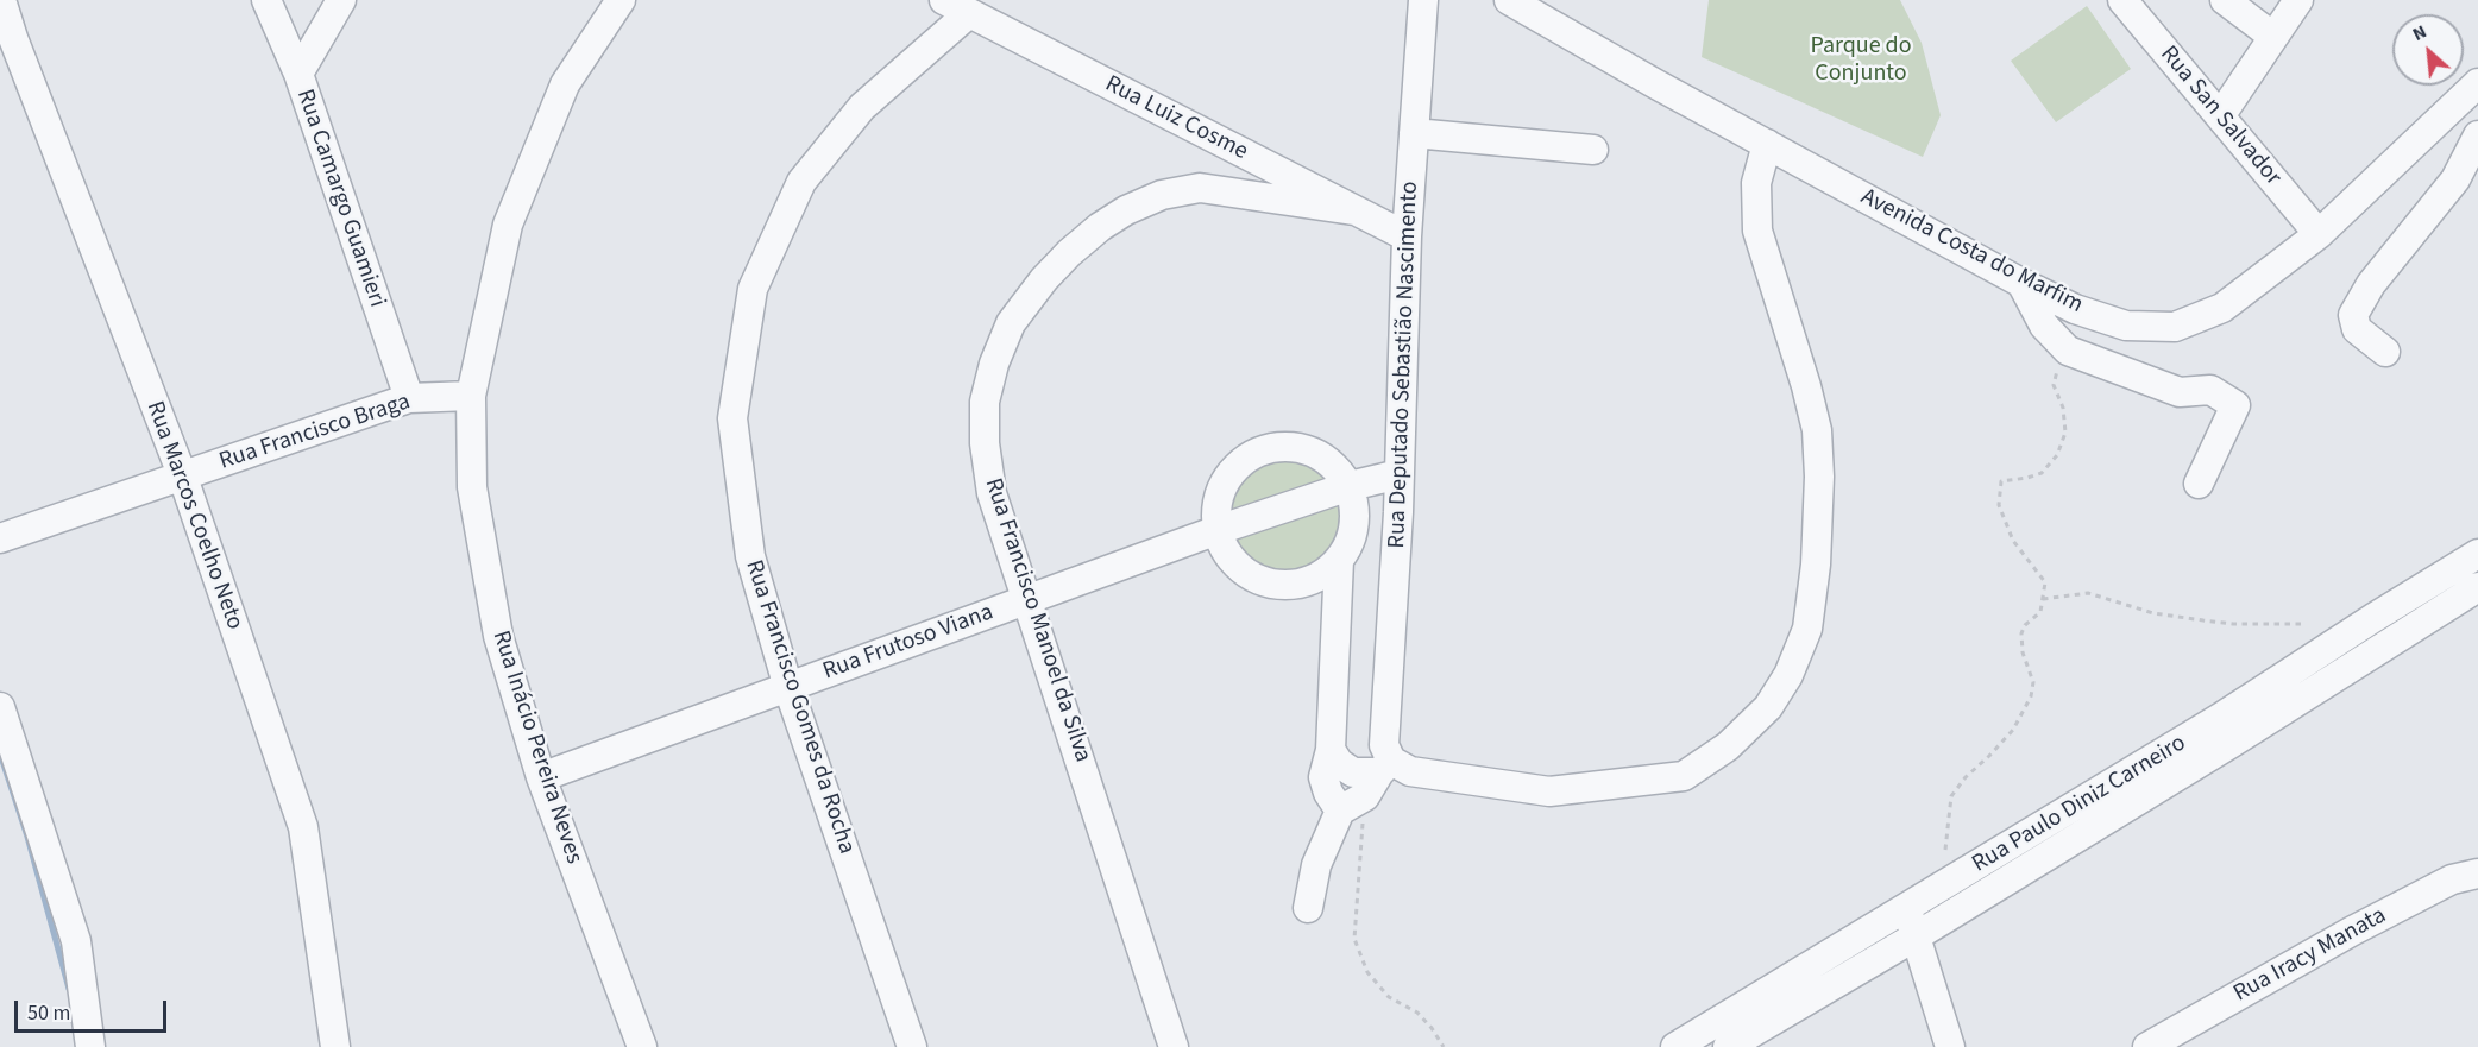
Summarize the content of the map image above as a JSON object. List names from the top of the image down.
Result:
{
  "streets": {
    "street": [
      "Rua San Salvador",
      "Rua Luiz Cosme",
      "Rua Camargo Guamieri",
      "Avenida Costa do Marfim",
      "Rua Deputado Sebastião Nascimento",
      "Rua Francisco Braga",
      "Rua Marcos Coelho Neto",
      "Rua Francisco Manoel da Silva",
      "Rua Frutoso Viana",
      "Rua Francisco Gomes da Rocha",
      "Rua Inácio Pereira Neves",
      "Rua Paulo Diniz Carneiro",
      "Rua Iracy Manata"
    ]
  },
  "crossings": [
    ["Rua San Salvador", "Avenida Costa do Marfim"],
    ["Rua Luiz Cosme", "Rua Deputado Sebastião Nascimento"],
    ["Rua Luiz Cosme", "Rua Francisco Manoel da Silva"],
    ["Rua Luiz Cosme", "Rua Francisco Gomes da Rocha"],
    ["Rua Camargo Guamieri", "Rua Francisco Braga"],
    ["Rua Deputado Sebastião Nascimento", "Rua Frutoso Viana"],
    ["Rua Francisco Braga", "Rua Marcos Coelho Neto"],
    ["Rua Francisco Braga", "Rua Inácio Pereira Neves"],
    ["Rua Francisco Manoel da Silva", "Rua Frutoso Viana"],
    ["Rua Frutoso Viana", "Rua Francisco Gomes da Rocha"],
    ["Rua Frutoso Viana", "Rua Inácio Pereira Neves"]
  ],
  "parks": ["Parque do Conjunto"],
  "scale_bar": "50 m",
  "north": "top left"
}
